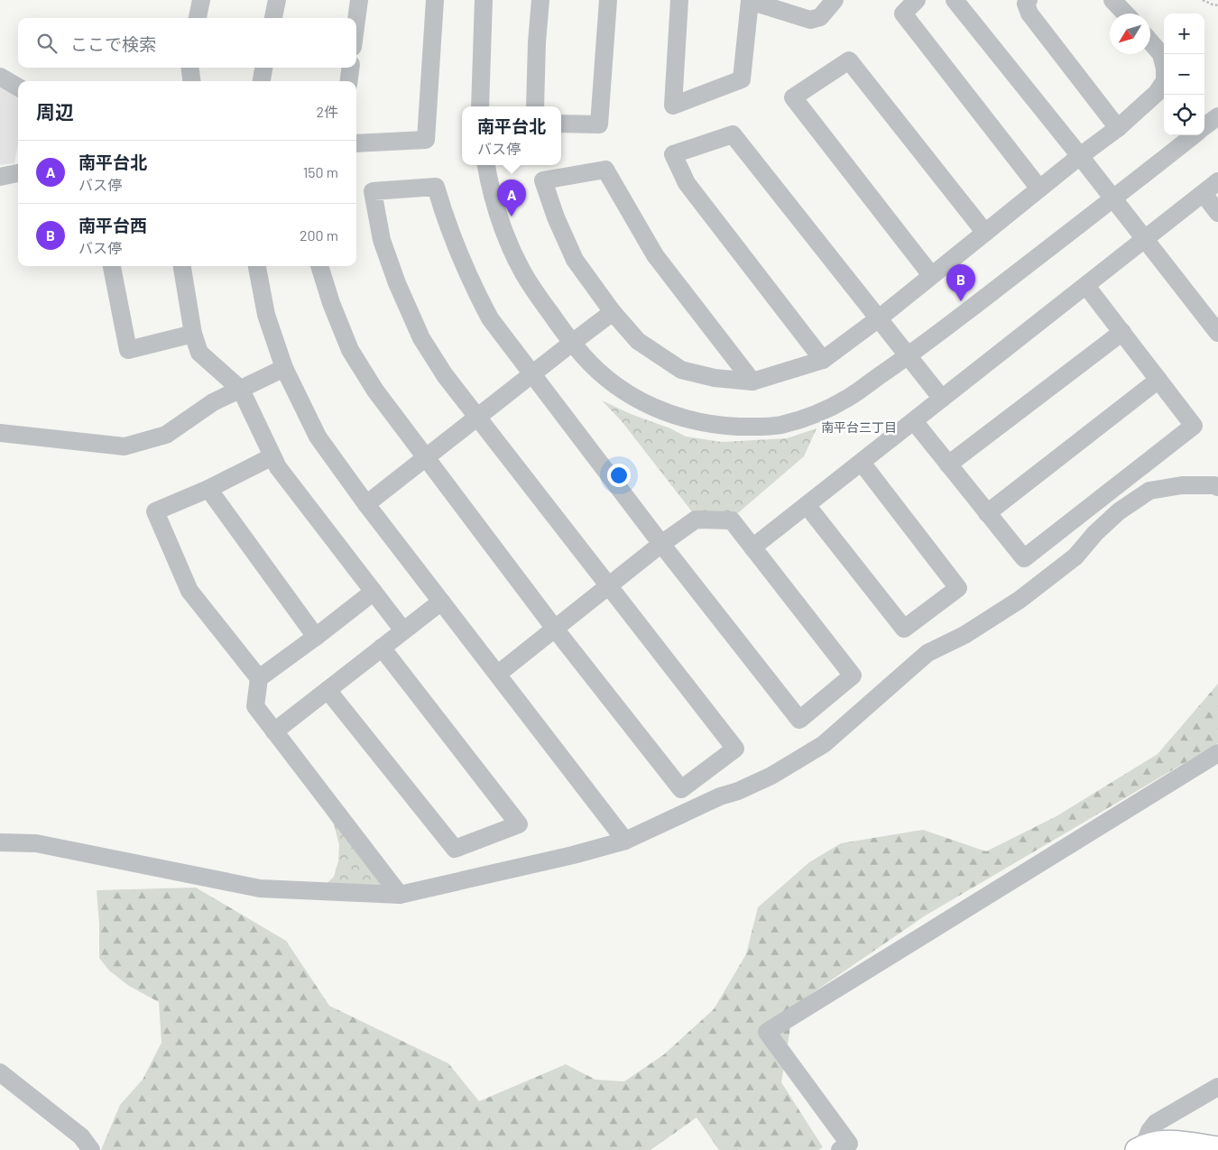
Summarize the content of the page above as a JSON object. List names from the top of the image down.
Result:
{
  "districts": ["南平台三丁目"],
  "north": "bottom left",
  "page": {
    "map_buttons": ["+", "−"],
    "search": "ここで検索",
    "heading": ["周辺", "2件"],
    "popup": ["南平台北", "バス停"],
    "list": [
      {
        "mark": "A",
        "name": "南平台北",
        "note": "バス停",
        "value": "150 m"
      },
      {
        "mark": "B",
        "name": "南平台西",
        "note": "バス停",
        "value": "200 m"
      }
    ],
    "pins": ["A", "B"]
  }
}
